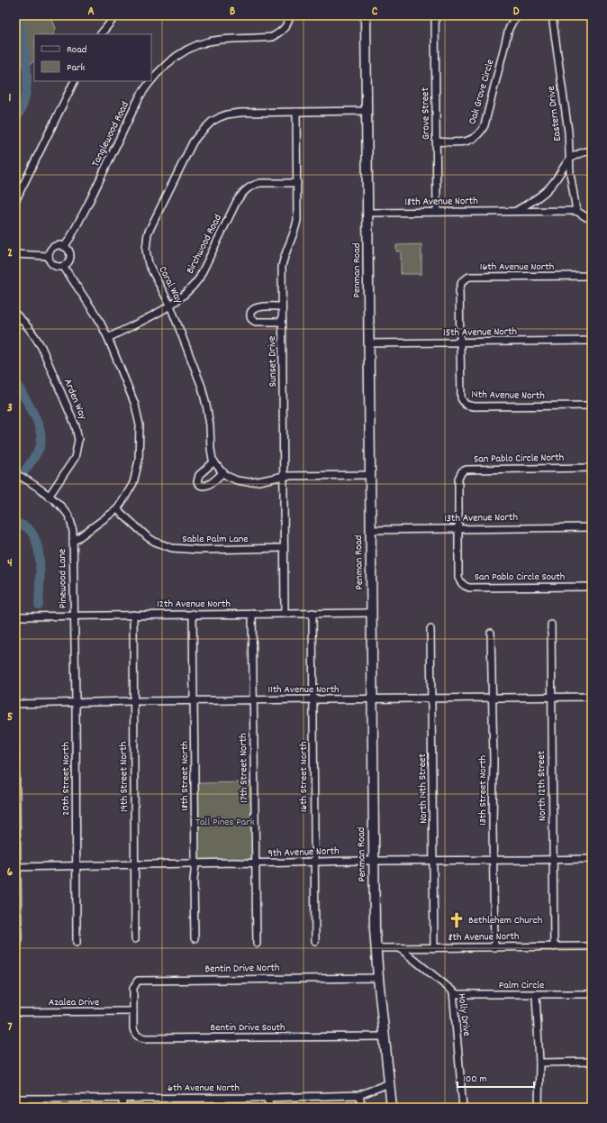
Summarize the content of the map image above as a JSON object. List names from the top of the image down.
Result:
{
  "streets": {
    "street": [
      "Oak Grove Circle",
      "Grove Street",
      "Eastern Drive",
      "Tanglewood Road",
      "18th Avenue North",
      "Birchwood Road",
      "16th Avenue North",
      "Penman Road",
      "Coral Way",
      "15th Avenue North",
      "Sunset Drive",
      "14th Avenue North",
      "Arden Way",
      "San Pablo Circle North",
      "13th Avenue North",
      "Sable Palm Lane",
      "San Pablo Circle South",
      "Pinewood Lane",
      "12th Avenue North",
      "11th Avenue North",
      "17th Street North",
      "18th Street North",
      "19th Street North",
      "16th Street North",
      "20th Street North",
      "North 12th Street",
      "North 14th Street",
      "13th Street North",
      "9th Avenue North",
      "8th Avenue North",
      "Bentin Drive North",
      "Palm Circle",
      "Azalea Drive",
      "Holly Drive",
      "Bentin Drive South",
      "6th Avenue North"
    ]
  },
  "crossings": [
    ["Oak Grove Circle", "Grove Street"],
    ["Grove Street", "18th Avenue North"],
    ["Eastern Drive", "18th Avenue North"],
    ["18th Avenue North", "Penman Road"],
    ["Birchwood Road", "Coral Way"],
    ["Birchwood Road", "Sunset Drive"],
    ["16th Avenue North", "15th Avenue North"],
    ["16th Avenue North", "14th Avenue North"],
    ["Penman Road", "Coral Way"],
    ["Penman Road", "15th Avenue North"],
    ["Penman Road", "13th Avenue North"],
    ["Penman Road", "12th Avenue North"],
    ["Penman Road", "11th Avenue North"],
    ["Penman Road", "9th Avenue North"],
    ["Penman Road", "8th Avenue North"],
    ["Penman Road", "Bentin Drive North"],
    ["Penman Road", "Bentin Drive South"],
    ["Penman Road", "6th Avenue North"],
    ["Coral Way", "Sunset Drive"],
    ["15th Avenue North", "14th Avenue North"],
    ["Sunset Drive", "Sable Palm Lane"],
    ["Sunset Drive", "12th Avenue North"],
    ["Arden Way", "Pinewood Lane"],
    ["San Pablo Circle North", "13th Avenue North"],
    ["San Pablo Circle North", "San Pablo Circle South"],
    ["13th Avenue North", "San Pablo Circle South"],
    ["Pinewood Lane", "12th Avenue North"],
    ["Pinewood Lane", "20th Street North"],
    ["12th Avenue North", "17th Street North"],
    ["12th Avenue North", "18th Street North"],
    ["12th Avenue North", "19th Street North"],
    ["12th Avenue North", "16th Street North"],
    ["12th Avenue North", "20th Street North"],
    ["11th Avenue North", "17th Street North"],
    ["11th Avenue North", "18th Street North"],
    ["11th Avenue North", "19th Street North"],
    ["11th Avenue North", "16th Street North"],
    ["11th Avenue North", "20th Street North"],
    ["11th Avenue North", "North 12th Street"],
    ["11th Avenue North", "North 14th Street"],
    ["11th Avenue North", "13th Street North"],
    ["17th Street North", "9th Avenue North"],
    ["18th Street North", "9th Avenue North"],
    ["19th Street North", "9th Avenue North"],
    ["16th Street North", "9th Avenue North"],
    ["20th Street North", "9th Avenue North"],
    ["North 12th Street", "9th Avenue North"],
    ["North 12th Street", "8th Avenue North"],
    ["North 14th Street", "9th Avenue North"],
    ["North 14th Street", "8th Avenue North"],
    ["13th Street North", "9th Avenue North"],
    ["13th Street North", "8th Avenue North"],
    ["8th Avenue North", "Holly Drive"],
    ["Bentin Drive North", "Azalea Drive"],
    ["Bentin Drive North", "Bentin Drive South"],
    ["Palm Circle", "Holly Drive"],
    ["Azalea Drive", "Bentin Drive South"]
  ],
  "parks": ["Tall Pines Park"],
  "places": {
    "church": ["Bethlehem Church"]
  },
  "legend": ["Road", "Park"],
  "scale_bar": "100 m",
  "grid": {
    "columns": [
      "A",
      "B",
      "C",
      "D"
    ],
    "rows": [
      "1",
      "2",
      "3",
      "4",
      "5",
      "6",
      "7"
    ]
  }
}
